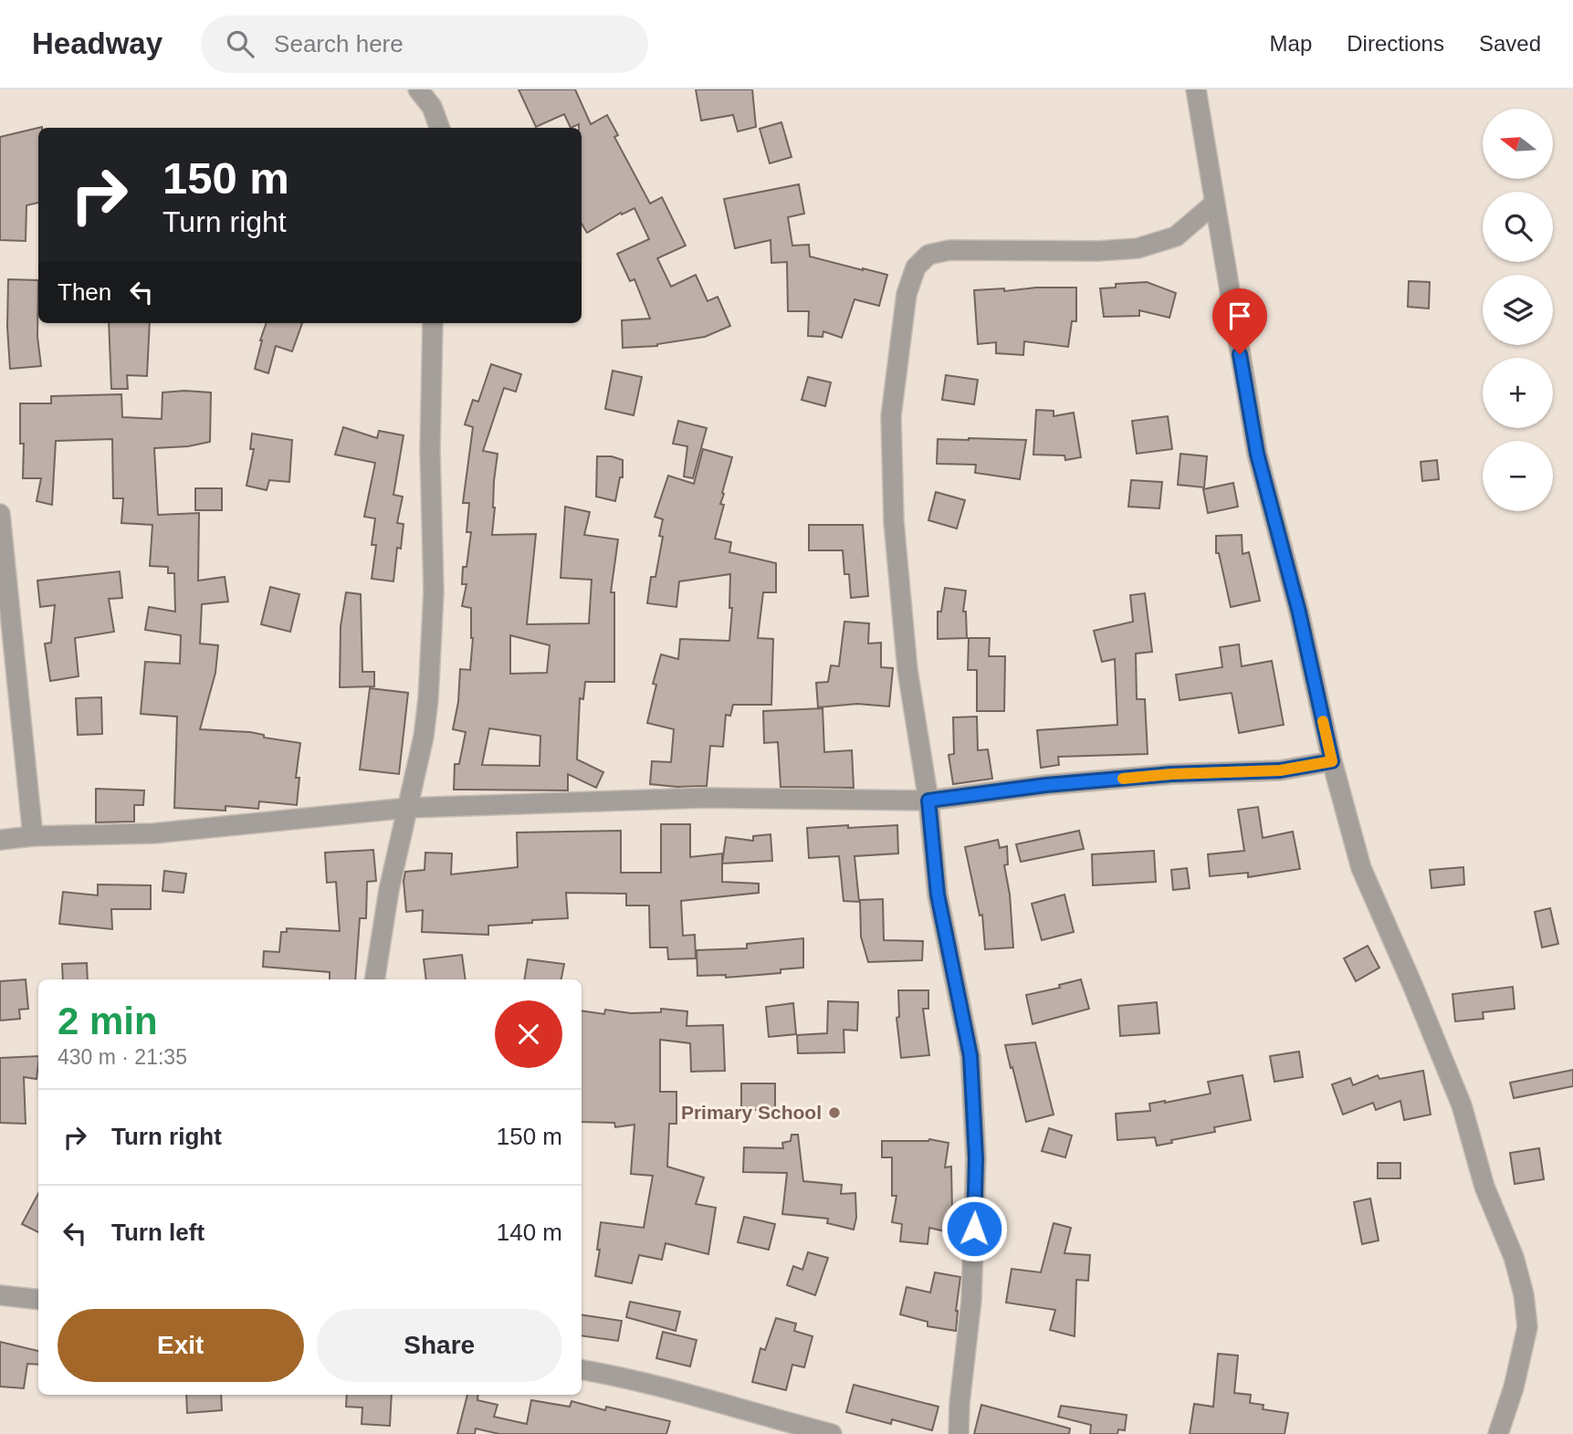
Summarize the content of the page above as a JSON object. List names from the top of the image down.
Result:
{
  "places": ["Primary School"],
  "north": "left",
  "page": {
    "header": "Headway",
    "search": "Search here",
    "nav": ["Map", "Directions", "Saved"],
    "map_buttons": ["+", "−"],
    "turn": ["150 m", "Turn right"],
    "then": "Then",
    "heading": ["2 min", "430 m · 21:35"],
    "list": [
      {
        "name": "Turn right",
        "value": "150 m"
      },
      {
        "name": "Turn left",
        "value": "140 m"
      }
    ],
    "buttons": ["Exit", "Share"]
  }
}
